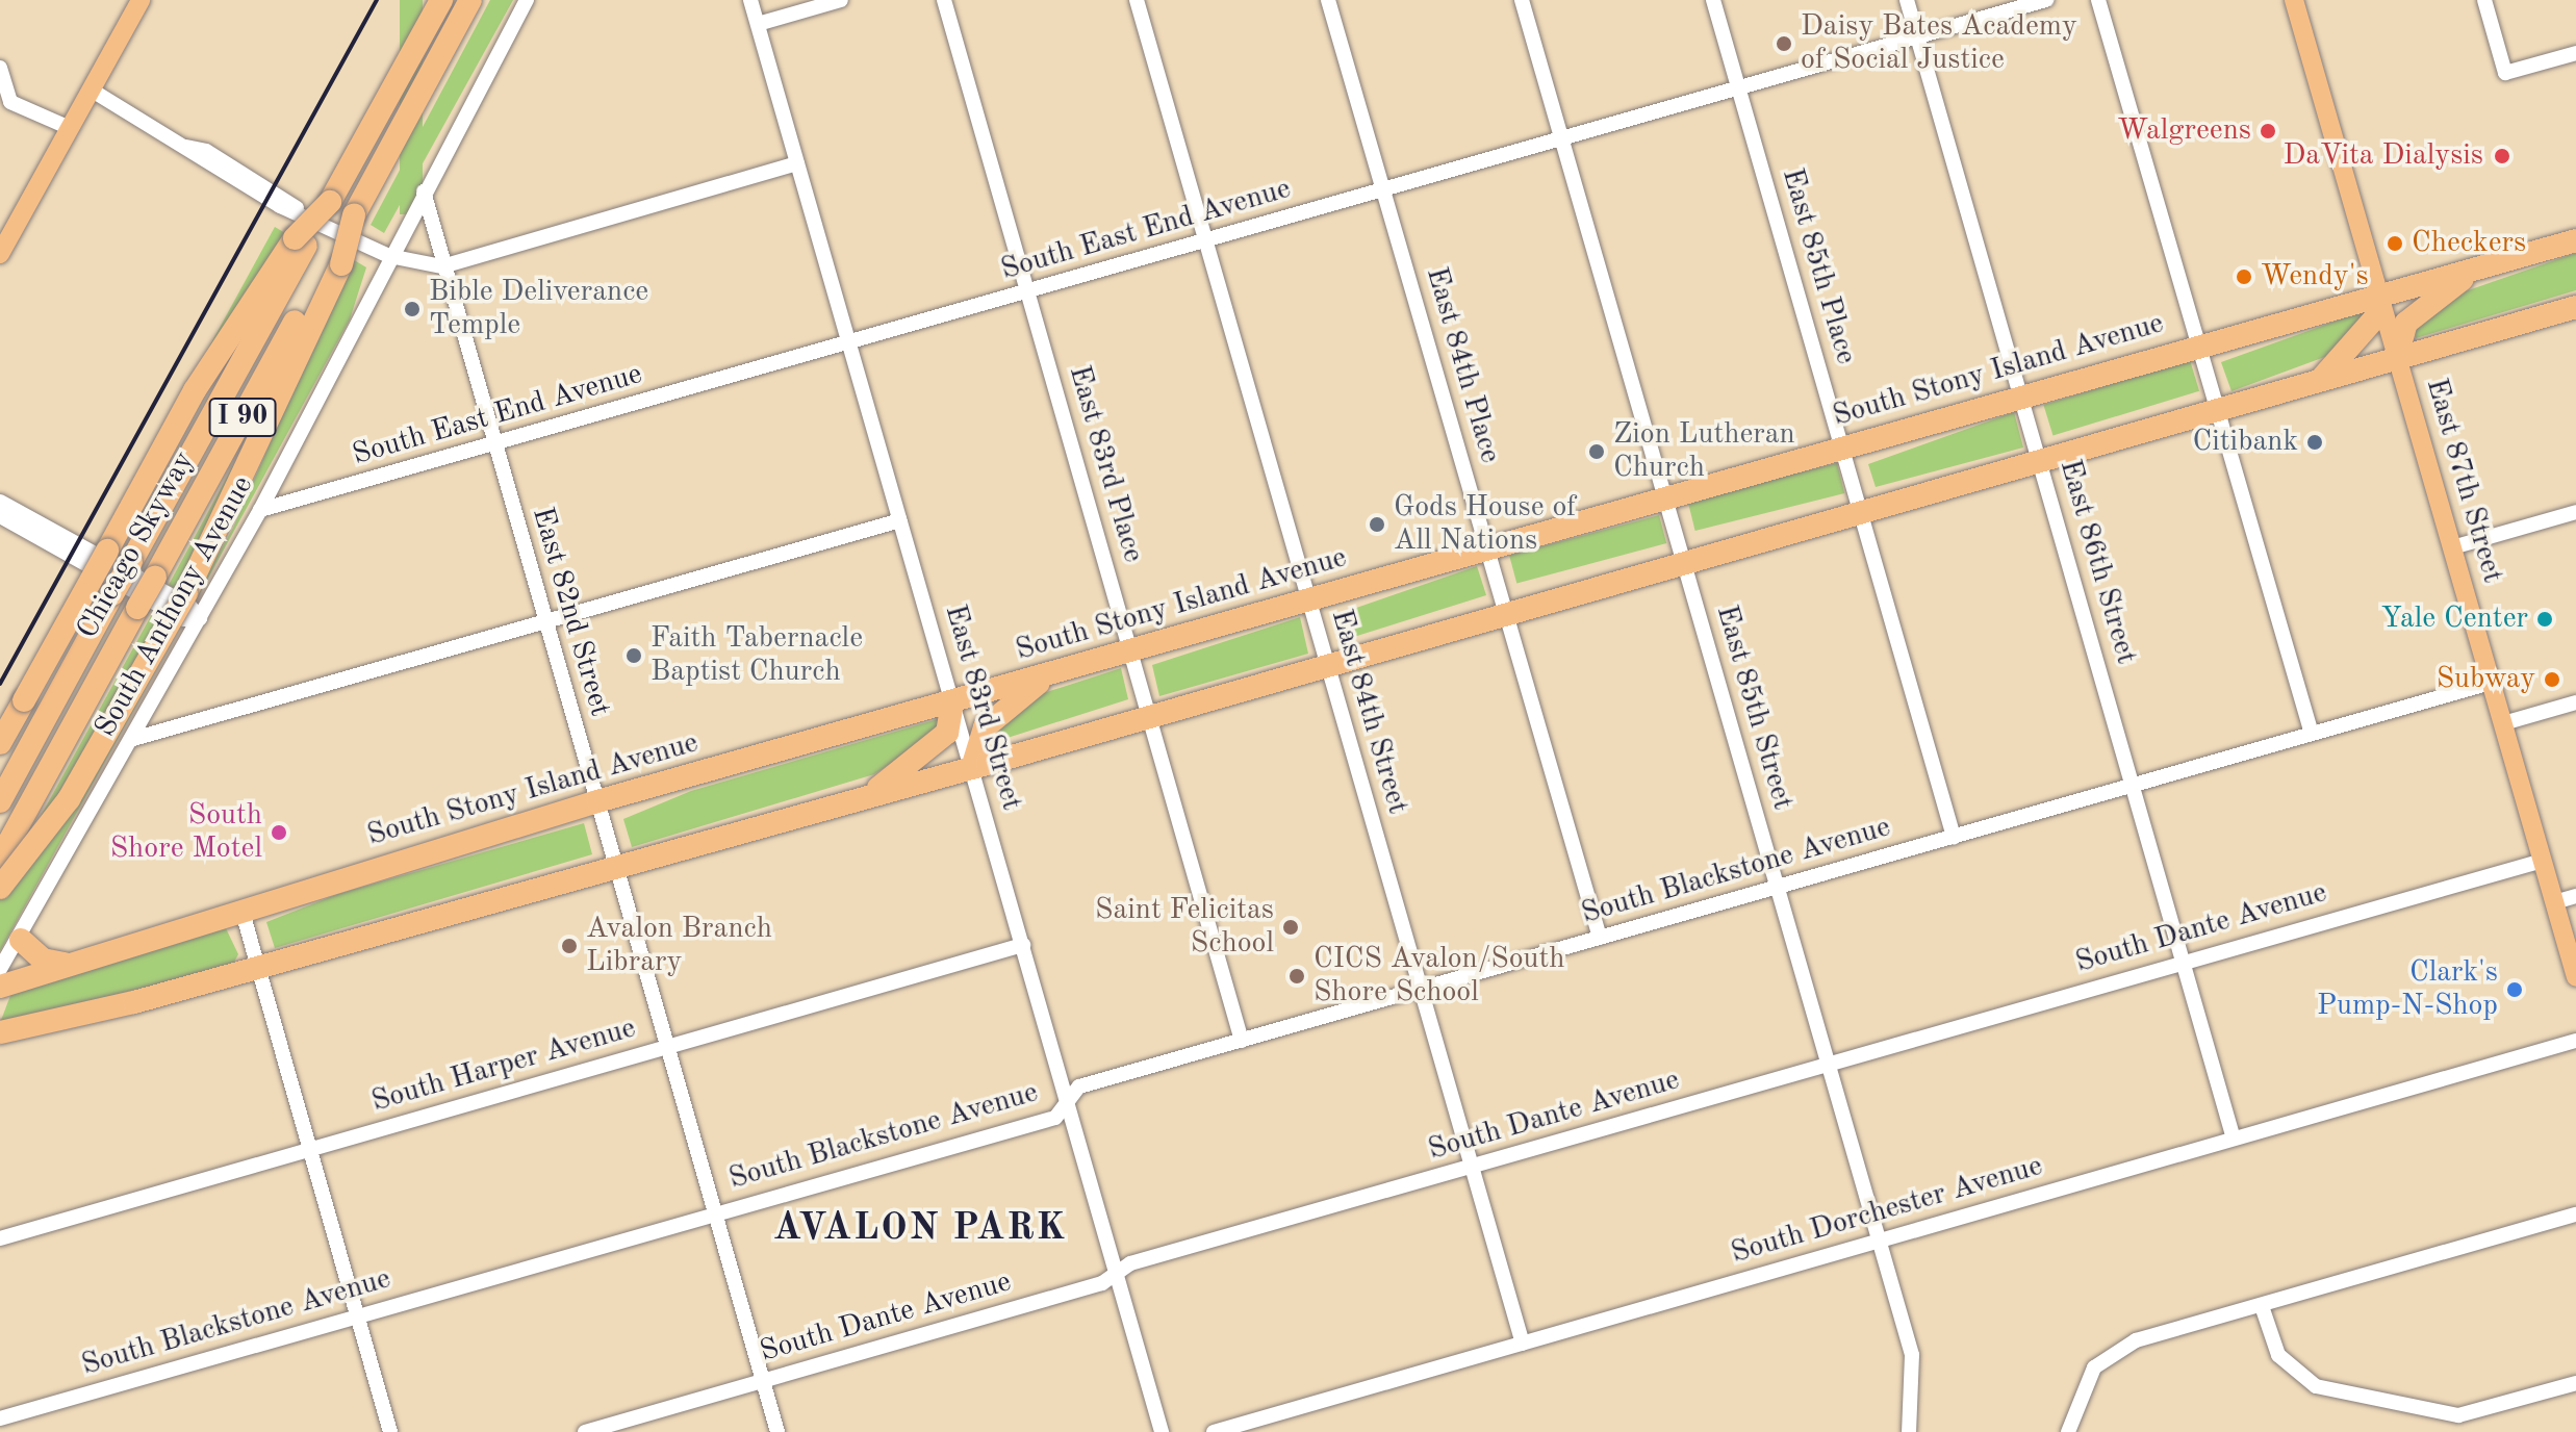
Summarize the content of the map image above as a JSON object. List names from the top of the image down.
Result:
{
  "streets": {
    "highway": ["South Stony Island Avenue", "I 90", "Chicago Skyway"],
    "main road": ["East 87th Street"],
    "street": [
      "South East End Avenue",
      "East 85th Place",
      "East 84th Place",
      "East 83rd Place",
      "East 86th Street",
      "South Anthony Avenue",
      "East 82nd Street",
      "East 83rd Street",
      "East 85th Street",
      "East 84th Street",
      "South Blackstone Avenue",
      "South Dante Avenue",
      "South Harper Avenue",
      "South Dorchester Avenue"
    ]
  },
  "crossings": [
    ["South East End Avenue", "East 85th Place"],
    ["South East End Avenue", "East 84th Place"],
    ["South East End Avenue", "East 83rd Place"],
    ["South East End Avenue", "East 86th Street"],
    ["South East End Avenue", "South Anthony Avenue"],
    ["South East End Avenue", "East 82nd Street"],
    ["South East End Avenue", "East 83rd Street"],
    ["South East End Avenue", "East 85th Street"],
    ["South East End Avenue", "East 84th Street"],
    ["East 85th Place", "South Stony Island Avenue"],
    ["East 85th Place", "South Blackstone Avenue"],
    ["East 84th Place", "South Stony Island Avenue"],
    ["East 84th Place", "South Blackstone Avenue"],
    ["South Stony Island Avenue", "East 83rd Place"],
    ["South Stony Island Avenue", "East 87th Street"],
    ["South Stony Island Avenue", "East 86th Street"],
    ["South Stony Island Avenue", "East 82nd Street"],
    ["South Stony Island Avenue", "East 83rd Street"],
    ["South Stony Island Avenue", "East 85th Street"],
    ["South Stony Island Avenue", "East 84th Street"],
    ["East 83rd Place", "South Blackstone Avenue"],
    ["East 87th Street", "South Blackstone Avenue"],
    ["East 87th Street", "South Dante Avenue"],
    ["East 86th Street", "South Blackstone Avenue"],
    ["East 86th Street", "South Dante Avenue"],
    ["East 86th Street", "South Dorchester Avenue"],
    ["South Anthony Avenue", "East 82nd Street"],
    ["East 82nd Street", "South Blackstone Avenue"],
    ["East 82nd Street", "South Dante Avenue"],
    ["East 82nd Street", "South Harper Avenue"],
    ["East 83rd Street", "South Blackstone Avenue"],
    ["East 83rd Street", "South Dante Avenue"],
    ["East 83rd Street", "South Harper Avenue"],
    ["East 85th Street", "South Blackstone Avenue"],
    ["East 85th Street", "South Dante Avenue"],
    ["East 85th Street", "South Dorchester Avenue"],
    ["East 84th Street", "South Blackstone Avenue"],
    ["East 84th Street", "South Dante Avenue"],
    ["East 84th Street", "South Dorchester Avenue"]
  ],
  "districts": ["AVALON PARK"],
  "places": [
    "Daisy Bates Academy of Social Justice",
    "Walgreens",
    "DaVita Dialysis",
    "Checkers",
    "Wendy's",
    "Bible Deliverance Temple",
    "Citibank",
    "Zion Lutheran Church",
    "Gods House of All Nations",
    "Yale Center",
    "Faith Tabernacle Baptist Church",
    "Subway",
    "South Shore Motel",
    "Saint Felicitas School",
    "Avalon Branch Library",
    "CICS Avalon/South Shore School",
    "Clark's Pump-N-Shop"
  ]
}
